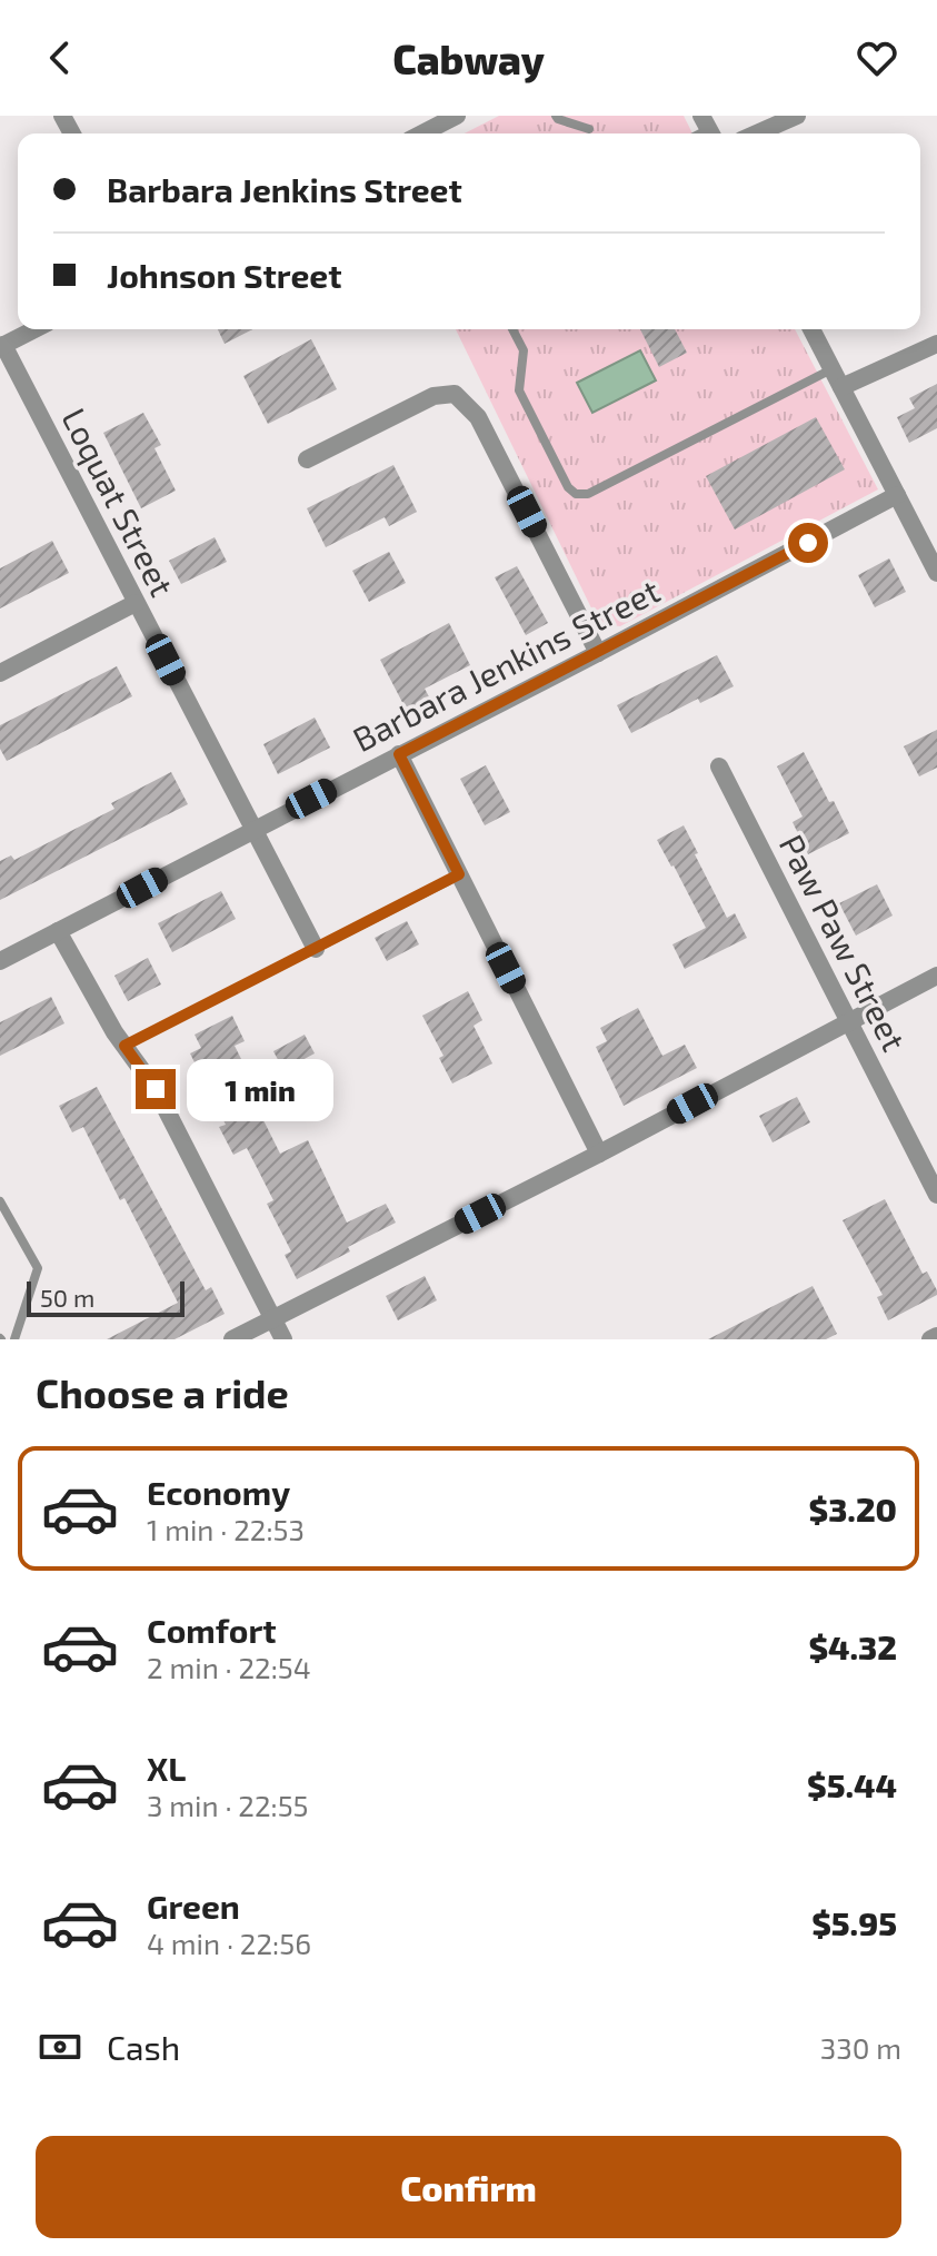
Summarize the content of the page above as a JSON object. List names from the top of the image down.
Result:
{
  "streets": {
    "street": ["Loquat Street", "Barbara Jenkins Street", "Paw Paw Street"]
  },
  "crossings": [
    ["Loquat Street", "Barbara Jenkins Street"]
  ],
  "scale_bar": "50 m",
  "page": {
    "header": "Cabway",
    "banner": ["Barbara Jenkins Street", "Johnson Street"],
    "bubble": "1 min",
    "scale": "50 m",
    "heading": "Choose a ride",
    "list": [
      {
        "name": "Economy",
        "note": "1 min · 22:53",
        "value": "$3.20"
      },
      {
        "name": "Comfort",
        "note": "2 min · 22:54",
        "value": "$4.32"
      },
      {
        "name": "XL",
        "note": "3 min · 22:55",
        "value": "$5.44"
      },
      {
        "name": "Green",
        "note": "4 min · 22:56",
        "value": "$5.95"
      }
    ],
    "pay": ["Cash", "330 m"],
    "buttons": "Confirm"
  }
}
